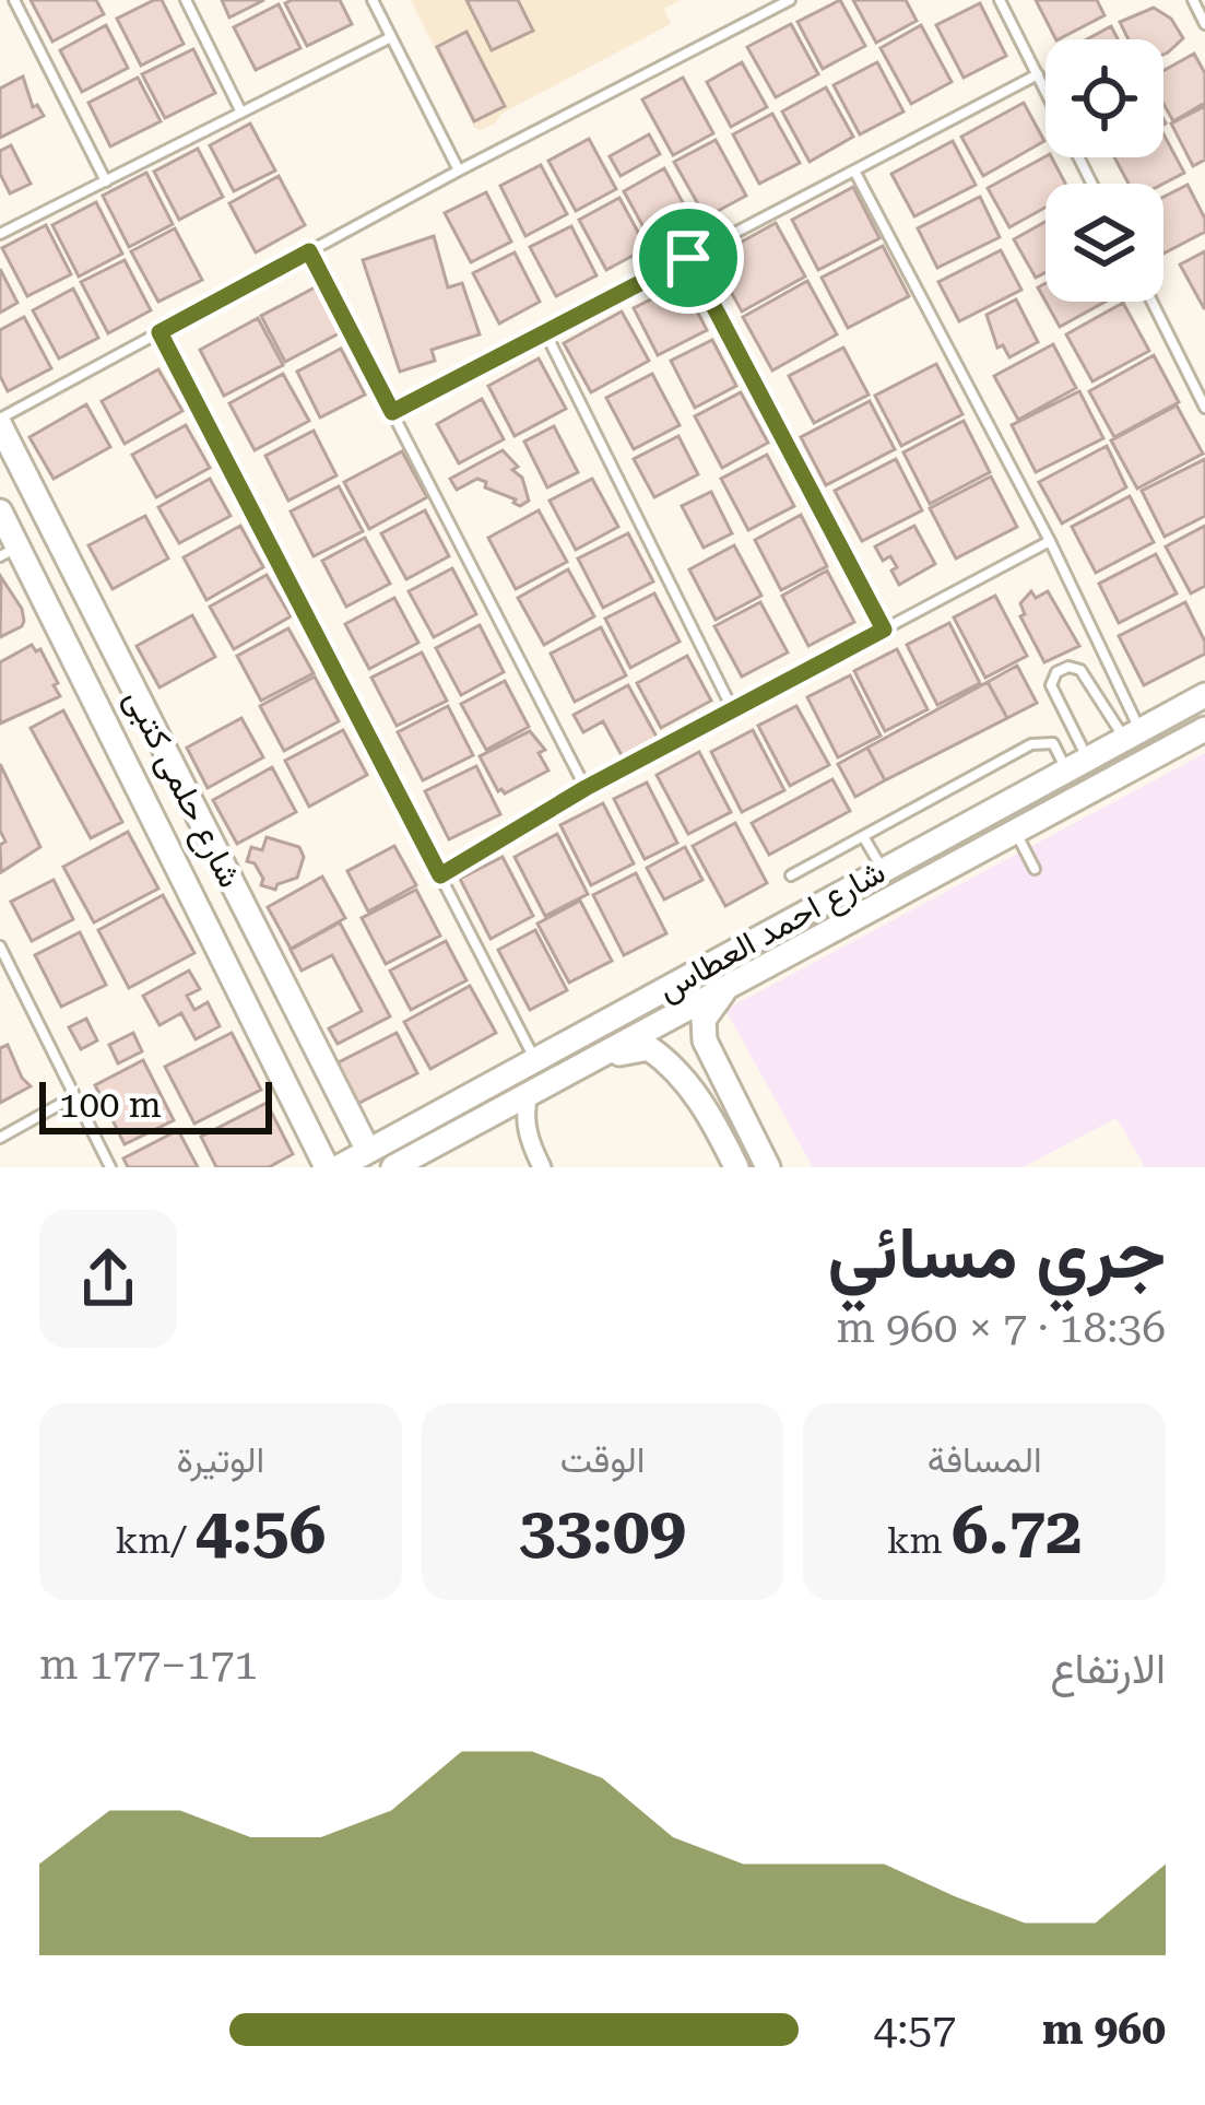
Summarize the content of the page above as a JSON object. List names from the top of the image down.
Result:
{
  "streets": {
    "street": ["شارع حلمى كتبى", "شارع احمد العطاس"]
  },
  "crossings": [
    ["شارع حلمى كتبى", "شارع احمد العطاس"]
  ],
  "scale_bar": "100 m",
  "page": {
    "scale": "100 m",
    "heading": ["جري مسائي", "18:36 · 7 × 960 m"],
    "stats": [
      ["المسافة", "6.72 km"],
      ["الوقت", "33:09"],
      ["الوتيرة", "4:56 /km"]
    ],
    "chart": ["الارتفاع", "171–177 m"],
    "list": [
      {
        "name": "960 m",
        "note": "4:57"
      }
    ]
  }
}
